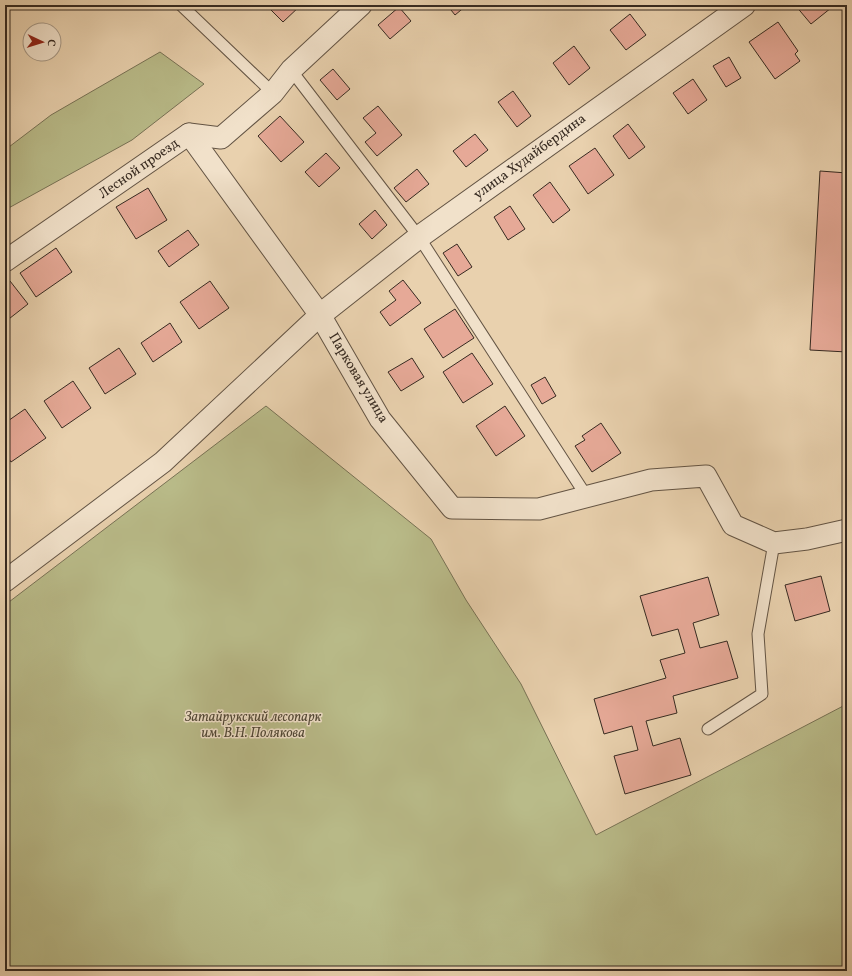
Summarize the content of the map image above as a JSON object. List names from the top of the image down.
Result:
{
  "streets": {
    "street": ["улица Худайбердина", "Лесной проезд", "Парковая улица"]
  },
  "crossings": [
    ["улица Худайбердина", "Парковая улица"],
    ["Лесной проезд", "Парковая улица"]
  ],
  "parks": ["Затайрукский лесопарк им. В.Н. Полякова"],
  "north": "right"
}
